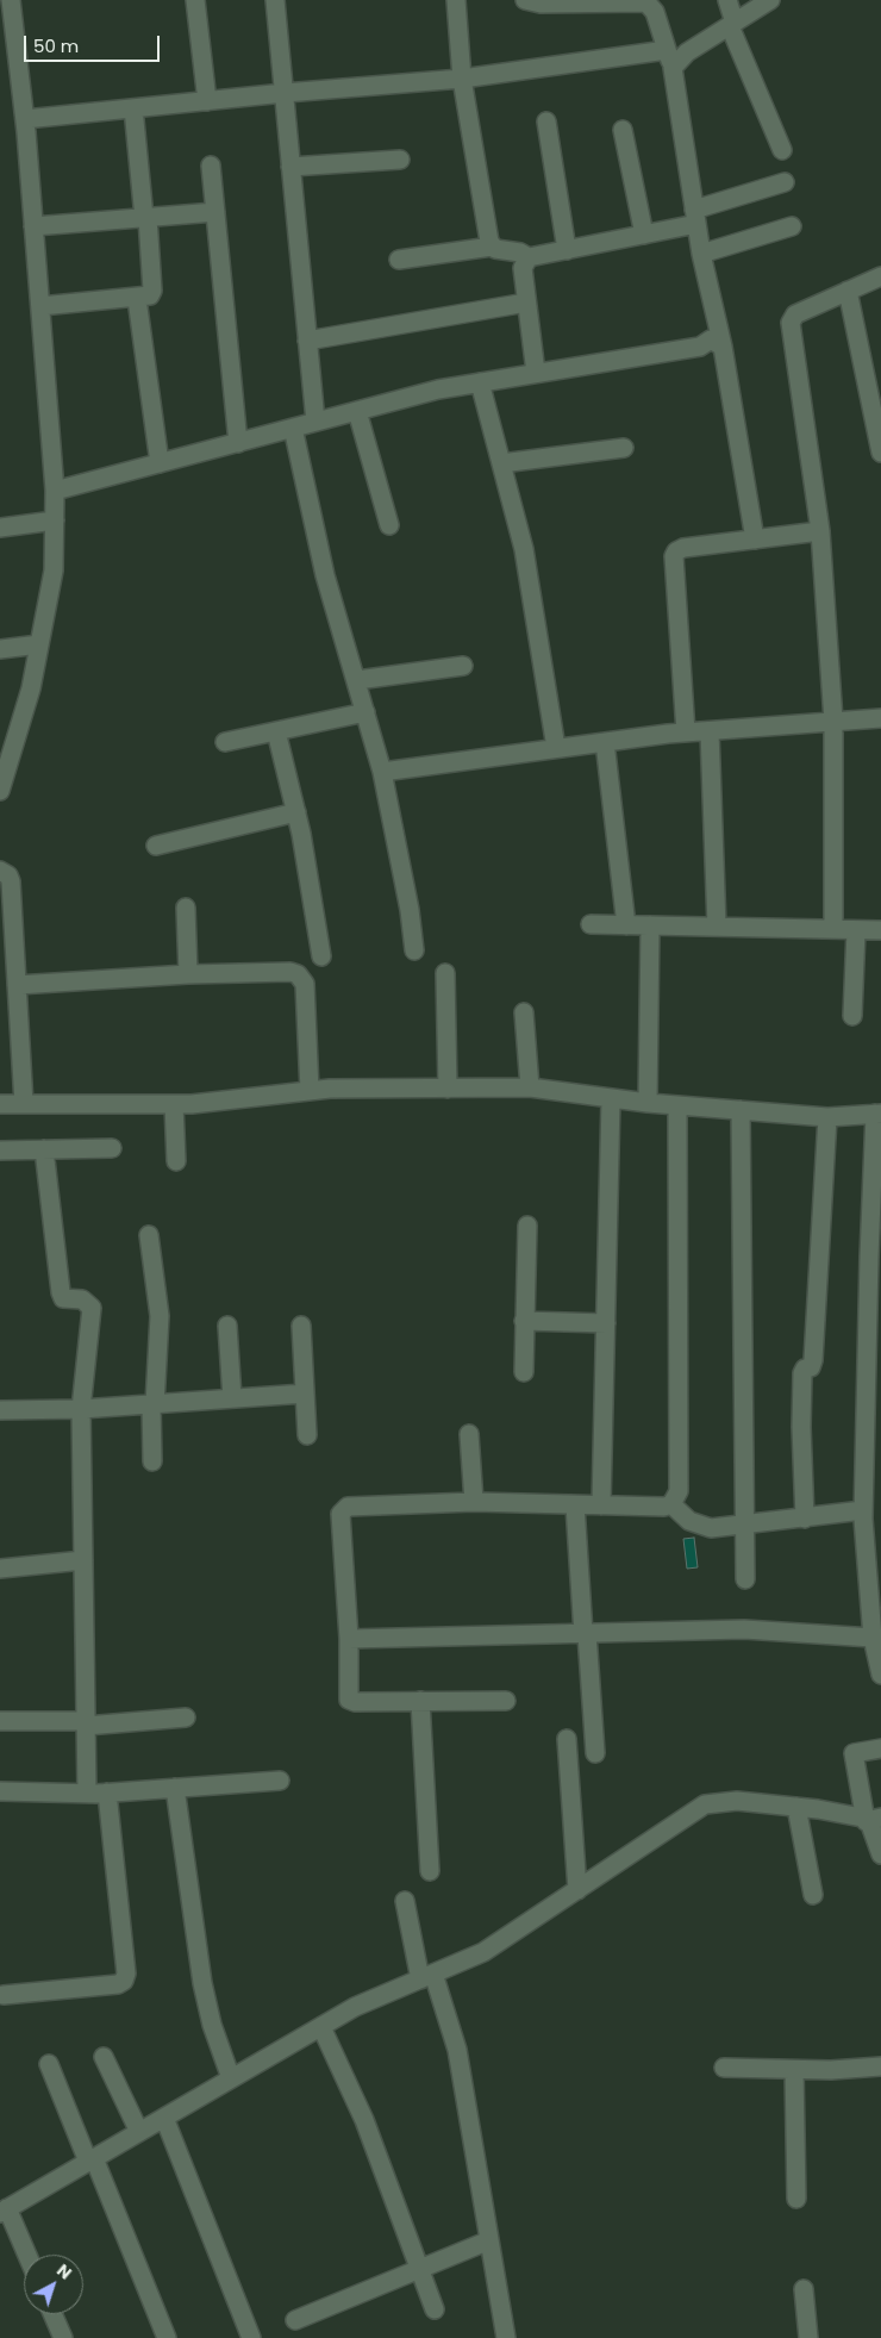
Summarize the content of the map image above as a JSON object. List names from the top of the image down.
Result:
{
  "scale_bar": "50 m",
  "north": "top right"
}
